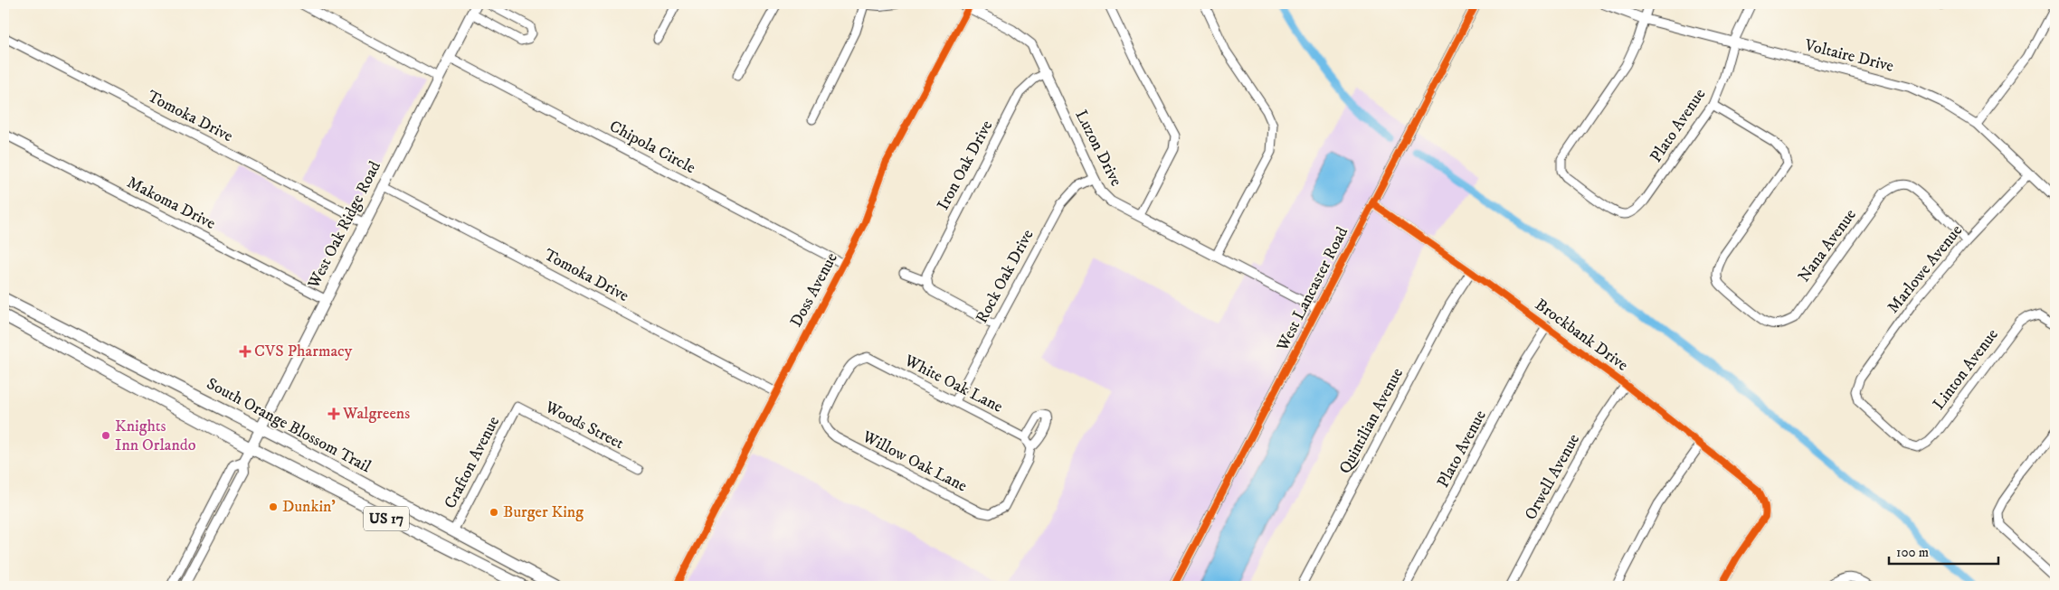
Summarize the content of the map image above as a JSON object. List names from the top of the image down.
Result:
{
  "streets": {
    "main road": ["West Oak Ridge Road", "South Orange Blossom Trail", "US 17"],
    "street": [
      "Voltaire Drive",
      "Tomoka Drive",
      "Plato Avenue",
      "Chipola Circle",
      "Luzon Drive",
      "Iron Oak Drive",
      "Makoma Drive",
      "Nana Avenue",
      "Marlowe Avenue",
      "Rock Oak Drive",
      "West Lancaster Road",
      "Doss Avenue",
      "Brockbank Drive",
      "Linton Avenue",
      "White Oak Lane",
      "Quintilian Avenue",
      "Woods Street",
      "Willow Oak Lane",
      "Crafton Avenue",
      "Orwell Avenue"
    ]
  },
  "crossings": [
    ["Voltaire Drive", "Plato Avenue"],
    ["Voltaire Drive", "Marlowe Avenue"],
    ["Tomoka Drive", "West Oak Ridge Road"],
    ["Tomoka Drive", "Doss Avenue"],
    ["Plato Avenue", "Nana Avenue"],
    ["Plato Avenue", "Brockbank Drive"],
    ["Chipola Circle", "West Oak Ridge Road"],
    ["Chipola Circle", "Doss Avenue"],
    ["Luzon Drive", "Iron Oak Drive"],
    ["Luzon Drive", "Rock Oak Drive"],
    ["Luzon Drive", "West Lancaster Road"],
    ["Luzon Drive", "Doss Avenue"],
    ["Makoma Drive", "West Oak Ridge Road"],
    ["West Oak Ridge Road", "South Orange Blossom Trail"],
    ["West Oak Ridge Road", "US 17"],
    ["Nana Avenue", "Marlowe Avenue"],
    ["Marlowe Avenue", "Linton Avenue"],
    ["Rock Oak Drive", "White Oak Lane"],
    ["West Lancaster Road", "Brockbank Drive"],
    ["Brockbank Drive", "Quintilian Avenue"],
    ["Brockbank Drive", "Orwell Avenue"],
    ["White Oak Lane", "Willow Oak Lane"],
    ["South Orange Blossom Trail", "Crafton Avenue"],
    ["Woods Street", "Crafton Avenue"]
  ],
  "places": {
    "health": ["CVS Pharmacy", "Walgreens"],
    "other": ["Knights Inn Orlando", "Dunkin'", "Burger King"]
  },
  "scale_bar": "100 m"
}
